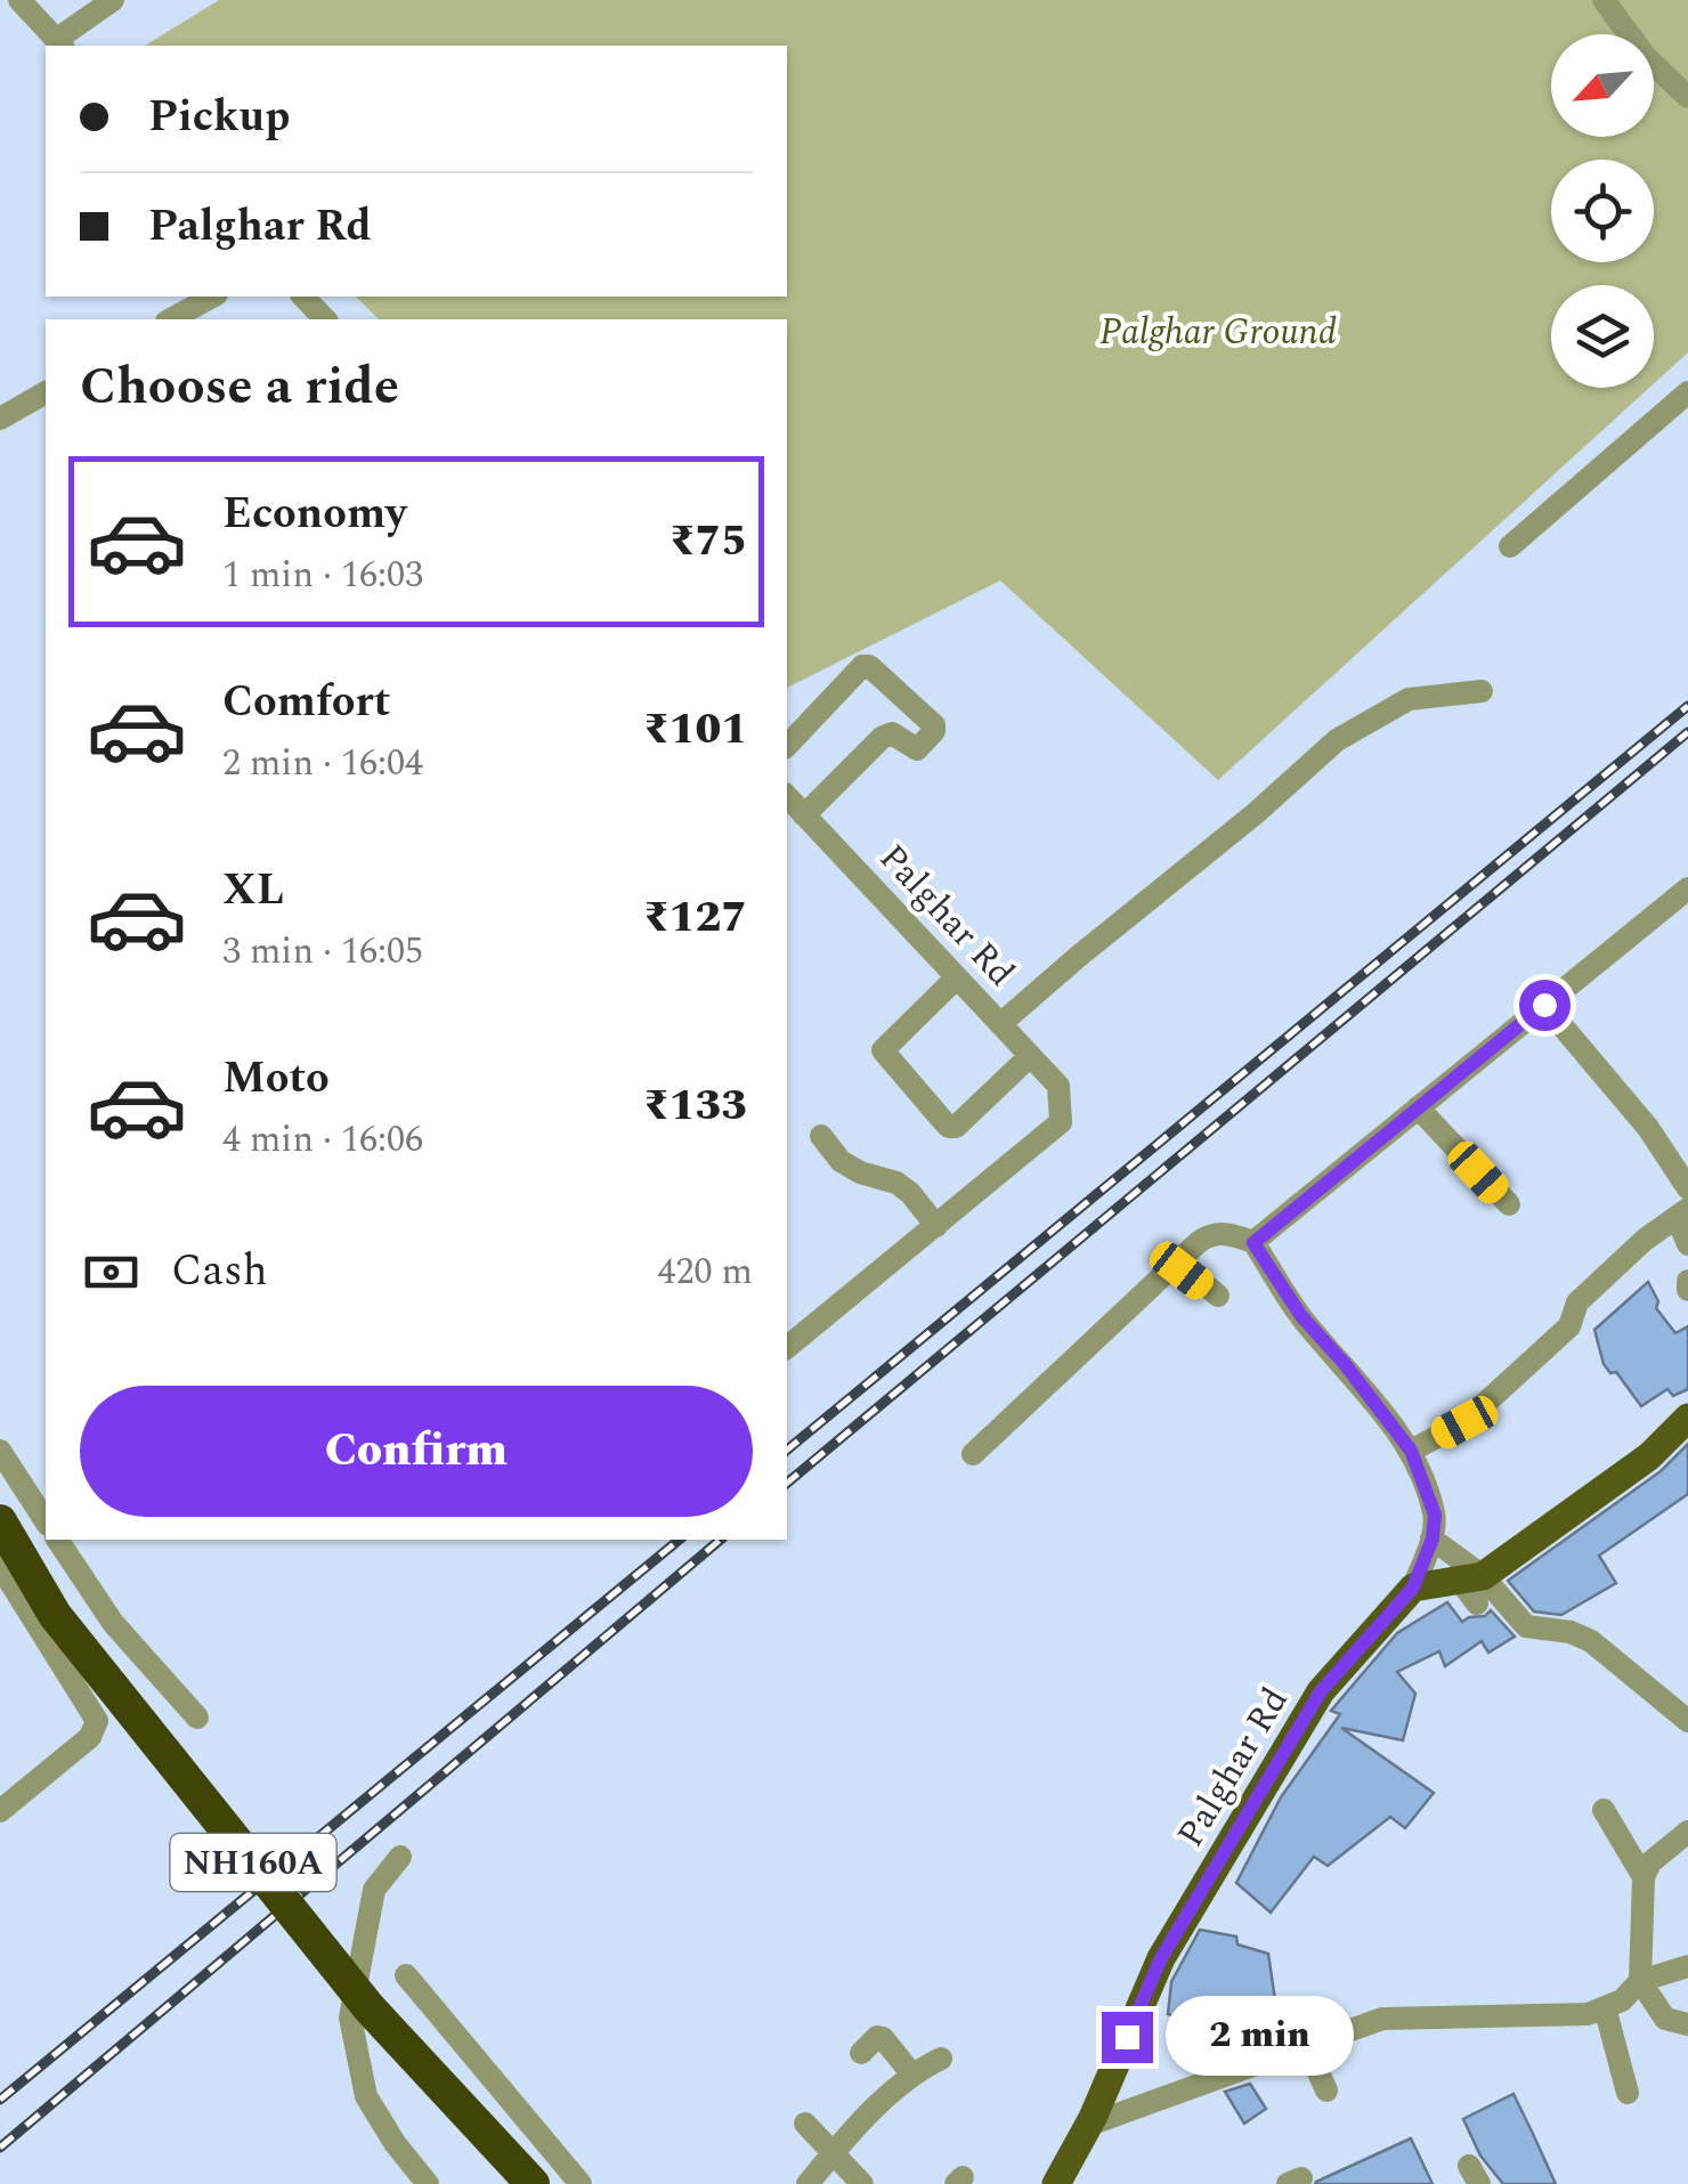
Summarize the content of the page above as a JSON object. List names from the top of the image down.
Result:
{
  "streets": {
    "highway": ["NH160A"],
    "main road": ["Palghar Rd"]
  },
  "parks": ["Palghar Ground"],
  "north": "bottom left",
  "page": {
    "banner": ["Pickup", "Palghar Rd"],
    "heading": "Choose a ride",
    "list": [
      {
        "name": "Economy",
        "note": "1 min · 16:03",
        "value": "₹75"
      },
      {
        "name": "Comfort",
        "note": "2 min · 16:04",
        "value": "₹101"
      },
      {
        "name": "XL",
        "note": "3 min · 16:05",
        "value": "₹127"
      },
      {
        "name": "Moto",
        "note": "4 min · 16:06",
        "value": "₹133"
      }
    ],
    "pay": ["Cash", "420 m"],
    "buttons": "Confirm",
    "bubble": "2 min"
  }
}
